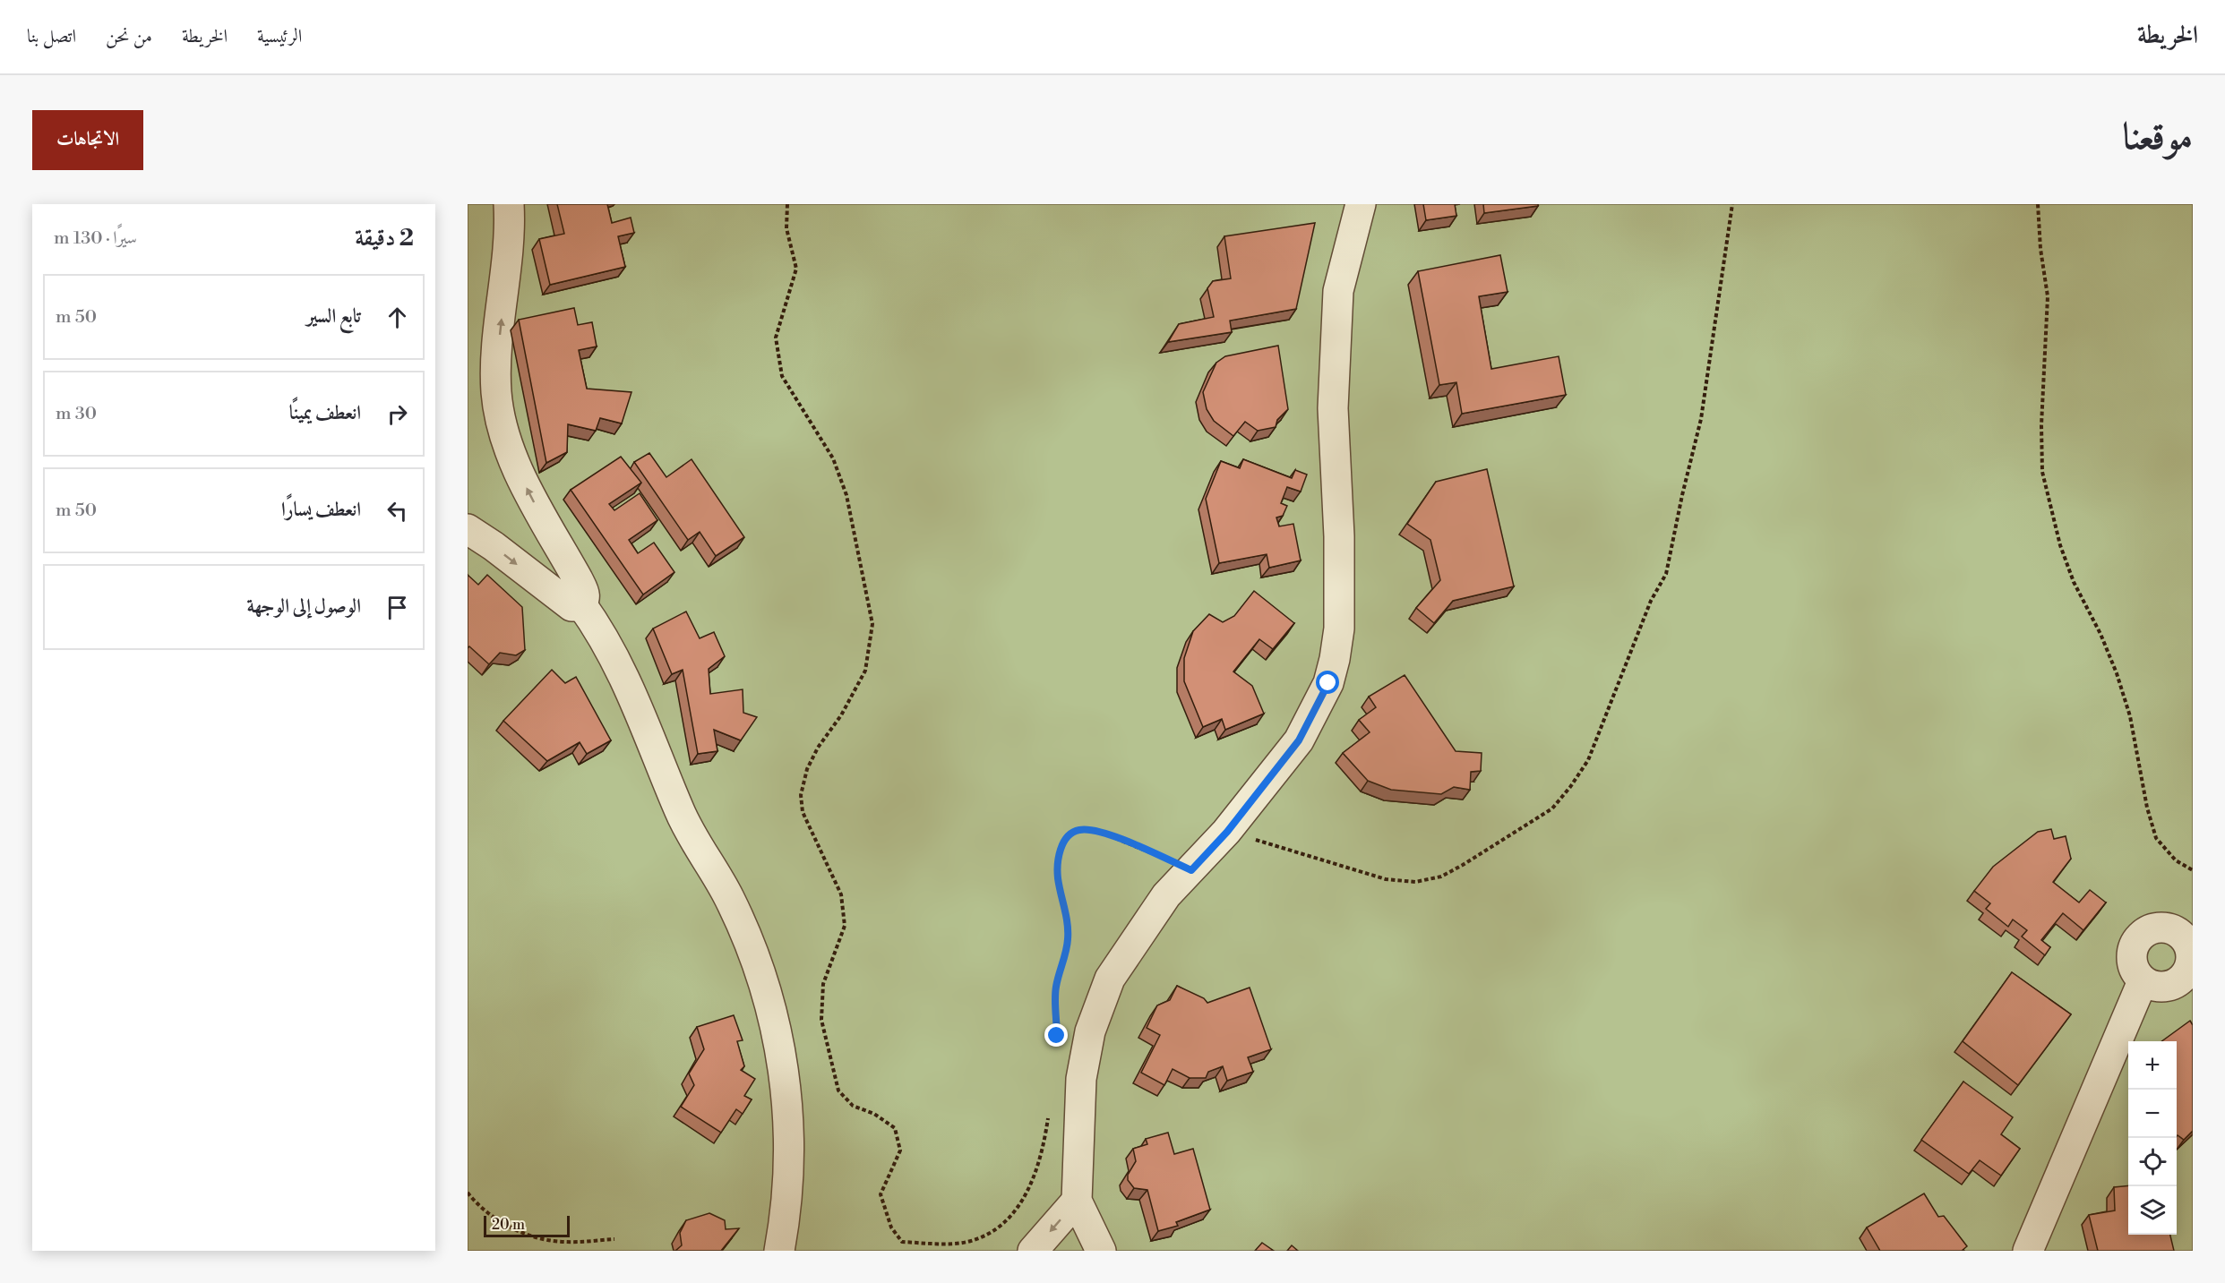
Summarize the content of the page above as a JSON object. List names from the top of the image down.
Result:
{
  "scale_bar": "20 m",
  "page": {
    "header": "الخريطة",
    "nav": [
      "الرئيسية",
      "الخريطة",
      "من نحن",
      "اتصل بنا"
    ],
    "title": "موقعنا",
    "buttons": "الاتجاهات",
    "heading": ["2 دقيقة", "سيرًا · 130 m"],
    "list": [
      ["تابع السير", "50 m"],
      ["انعطف يمينًا", "30 m"],
      ["انعطف يسارًا", "50 m"],
      "الوصول إلى الوجهة"
    ],
    "map_buttons": ["+", "−"],
    "scale": "20 m"
  }
}
